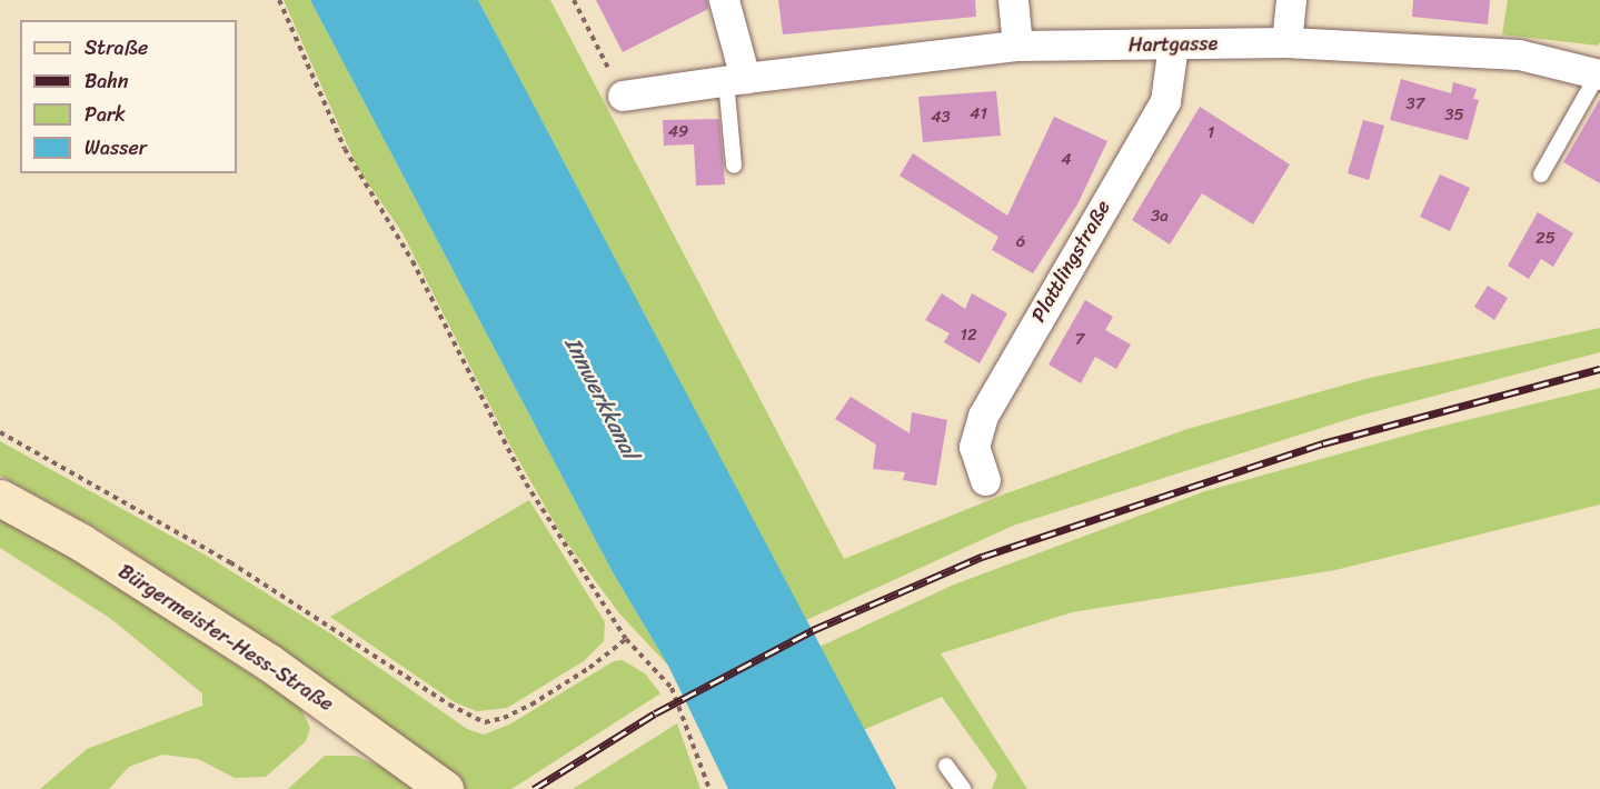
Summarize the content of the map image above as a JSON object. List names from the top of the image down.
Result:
{
  "streets": {
    "main road": ["Bürgermeister-Hess-Straße"],
    "street": ["Hartgasse", "Plattlingstraße"]
  },
  "crossings": [
    ["Hartgasse", "Plattlingstraße"]
  ],
  "water": ["Innwerkkanal"],
  "house_numbers": [
    "37",
    "41",
    "35",
    "43",
    "49",
    "1",
    "4",
    "3a",
    "25",
    "6",
    "12",
    "7"
  ],
  "legend": [
    "Straße",
    "Bahn",
    "Park",
    "Wasser"
  ]
}
